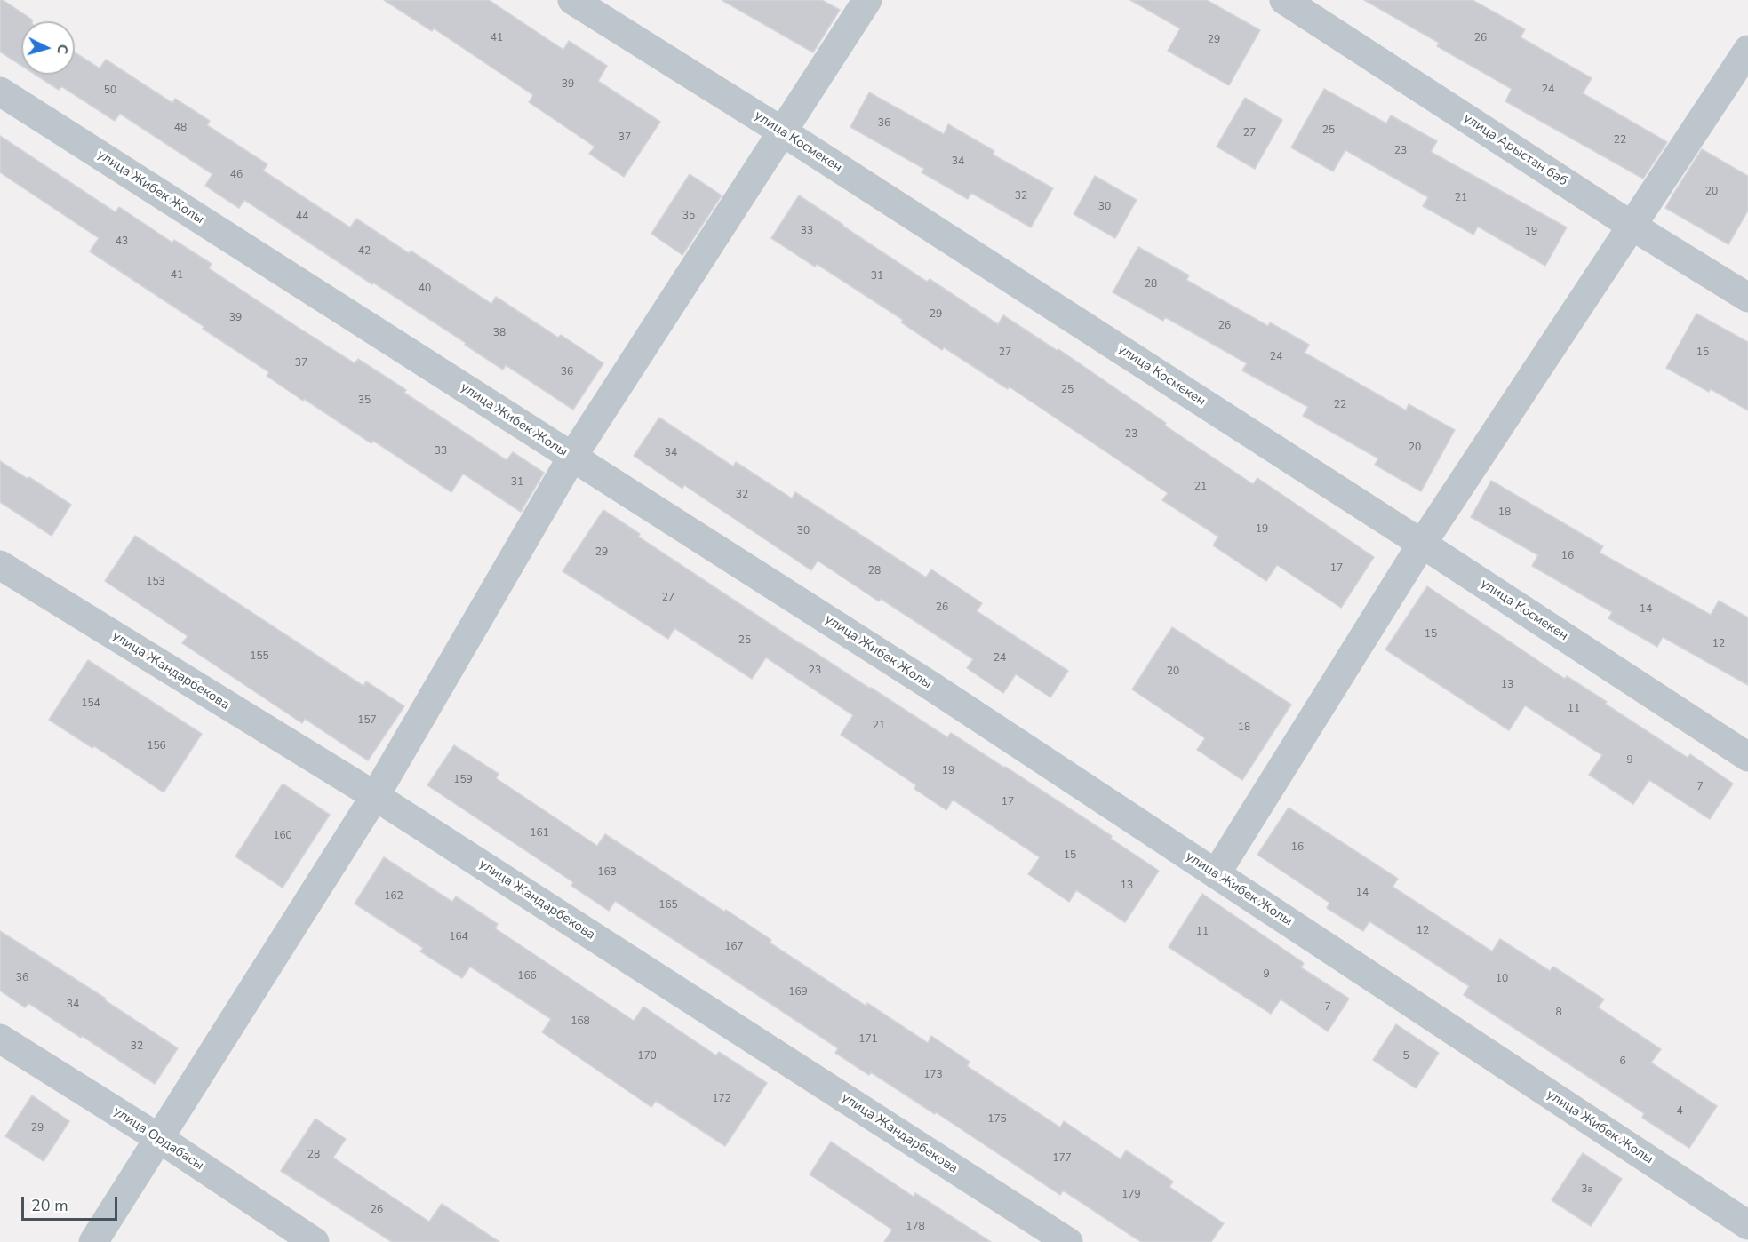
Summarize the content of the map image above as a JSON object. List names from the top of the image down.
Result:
{
  "streets": {
    "street": [
      "улица Космекен",
      "улица Арыстан баб",
      "улица Жибек Жолы",
      "улица Жандарбекова",
      "улица Ордабасы"
    ]
  },
  "house_numbers": [
    "41",
    "26",
    "29",
    "39",
    "24",
    "50",
    "36",
    "48",
    "25",
    "27",
    "37",
    "22",
    "23",
    "34",
    "46",
    "20",
    "32",
    "21",
    "30",
    "35",
    "44",
    "33",
    "19",
    "43",
    "42",
    "41",
    "31",
    "28",
    "40",
    "29",
    "39",
    "26",
    "38",
    "27",
    "15",
    "24",
    "37",
    "36",
    "25",
    "35",
    "22",
    "23",
    "20",
    "33",
    "34",
    "31",
    "21",
    "32",
    "18",
    "19",
    "30",
    "29",
    "16",
    "17",
    "28",
    "153",
    "27",
    "26",
    "14",
    "15",
    "25",
    "12",
    "155",
    "24",
    "23",
    "20",
    "13",
    "154",
    "11",
    "157",
    "21",
    "18",
    "156",
    "9",
    "19",
    "159",
    "7",
    "17",
    "161",
    "160",
    "16",
    "15",
    "163",
    "13",
    "14",
    "162",
    "165",
    "12",
    "11",
    "164",
    "167",
    "9",
    "166",
    "36",
    "10",
    "169",
    "34",
    "7",
    "8",
    "168",
    "171",
    "32",
    "170",
    "5",
    "6",
    "173",
    "172",
    "4",
    "175",
    "29",
    "28",
    "177",
    "3а",
    "179",
    "26",
    "178"
  ],
  "scale_bar": "20 m",
  "north": "right"
}
